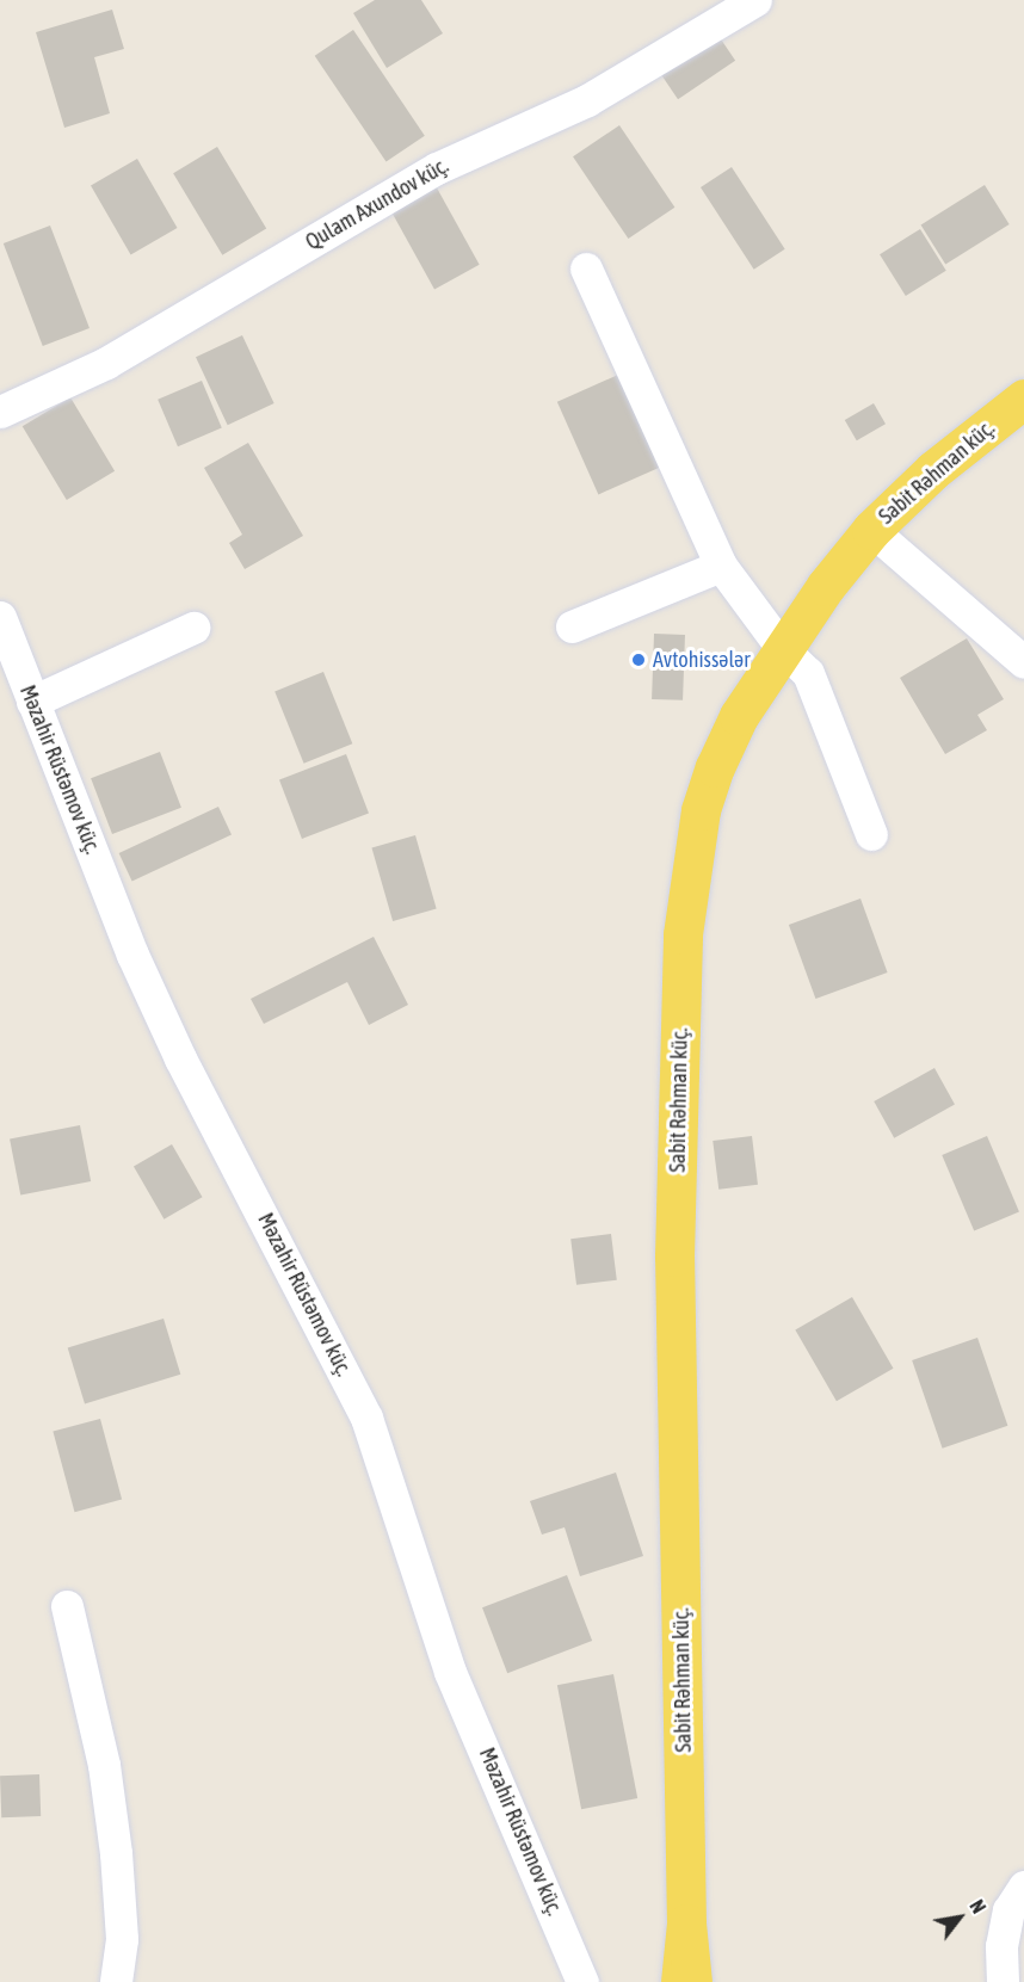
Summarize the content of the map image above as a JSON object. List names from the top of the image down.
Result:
{
  "streets": {
    "main road": ["Sabit Rəhman küç."],
    "street": ["Qulam Axundov küç.", "Məzahir Rüstəmov küç."]
  },
  "places": ["Avtohissələr"],
  "north": "top right"
}
